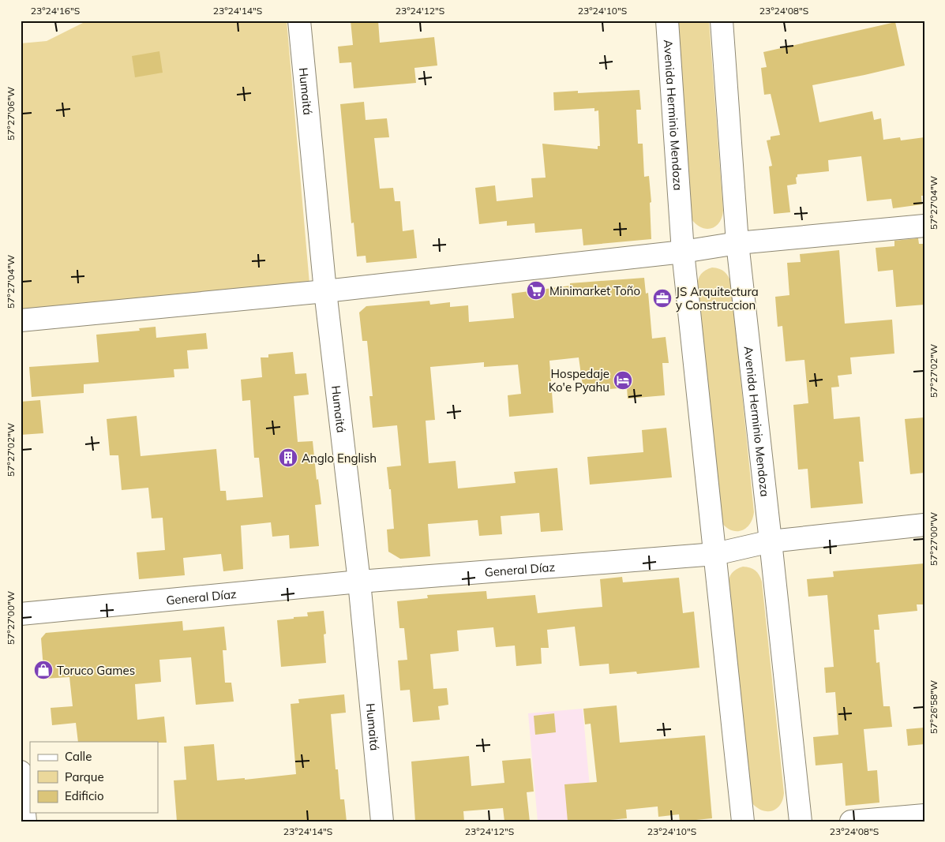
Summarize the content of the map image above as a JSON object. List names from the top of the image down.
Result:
{
  "streets": {
    "street": ["Humaitá", "Avenida Herminio Mendoza", "General Díaz"]
  },
  "crossings": [
    ["Humaitá", "General Díaz"],
    ["Avenida Herminio Mendoza", "General Díaz"]
  ],
  "places": {
    "supermarket": ["Minimarket Toño"],
    "office": ["JS Arquitectura y Construccion"],
    "hotel": ["Hospedaje Ko'e Pyahu"],
    "building": ["Anglo English"],
    "shop": ["Toruco Games"]
  },
  "legend": ["Calle", "Parque", "Edificio"],
  "coordinates": [
    "23°24'16\"S",
    "23°24'14\"S",
    "23°24'12\"S",
    "23°24'10\"S",
    "23°24'08\"S",
    "57°27'06\"W",
    "57°27'04\"W",
    "57°27'02\"W",
    "57°27'00\"W",
    "57°26'58\"W"
  ]
}
